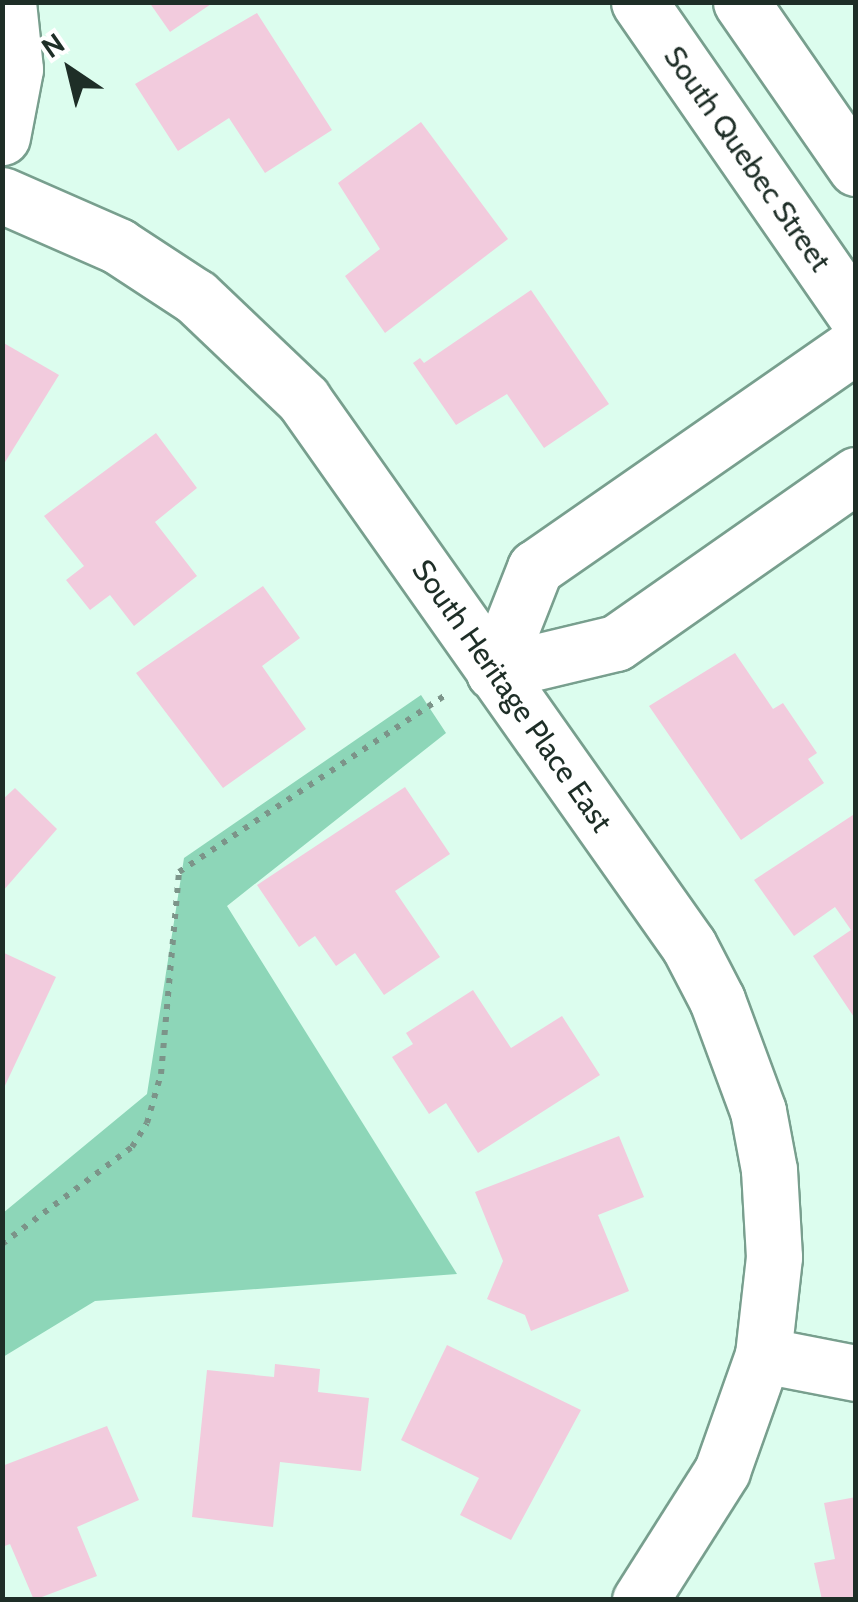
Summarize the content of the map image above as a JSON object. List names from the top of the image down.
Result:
{
  "streets": {
    "street": ["South Quebec Street", "South Heritage Place East"]
  },
  "north": "top left"
}
